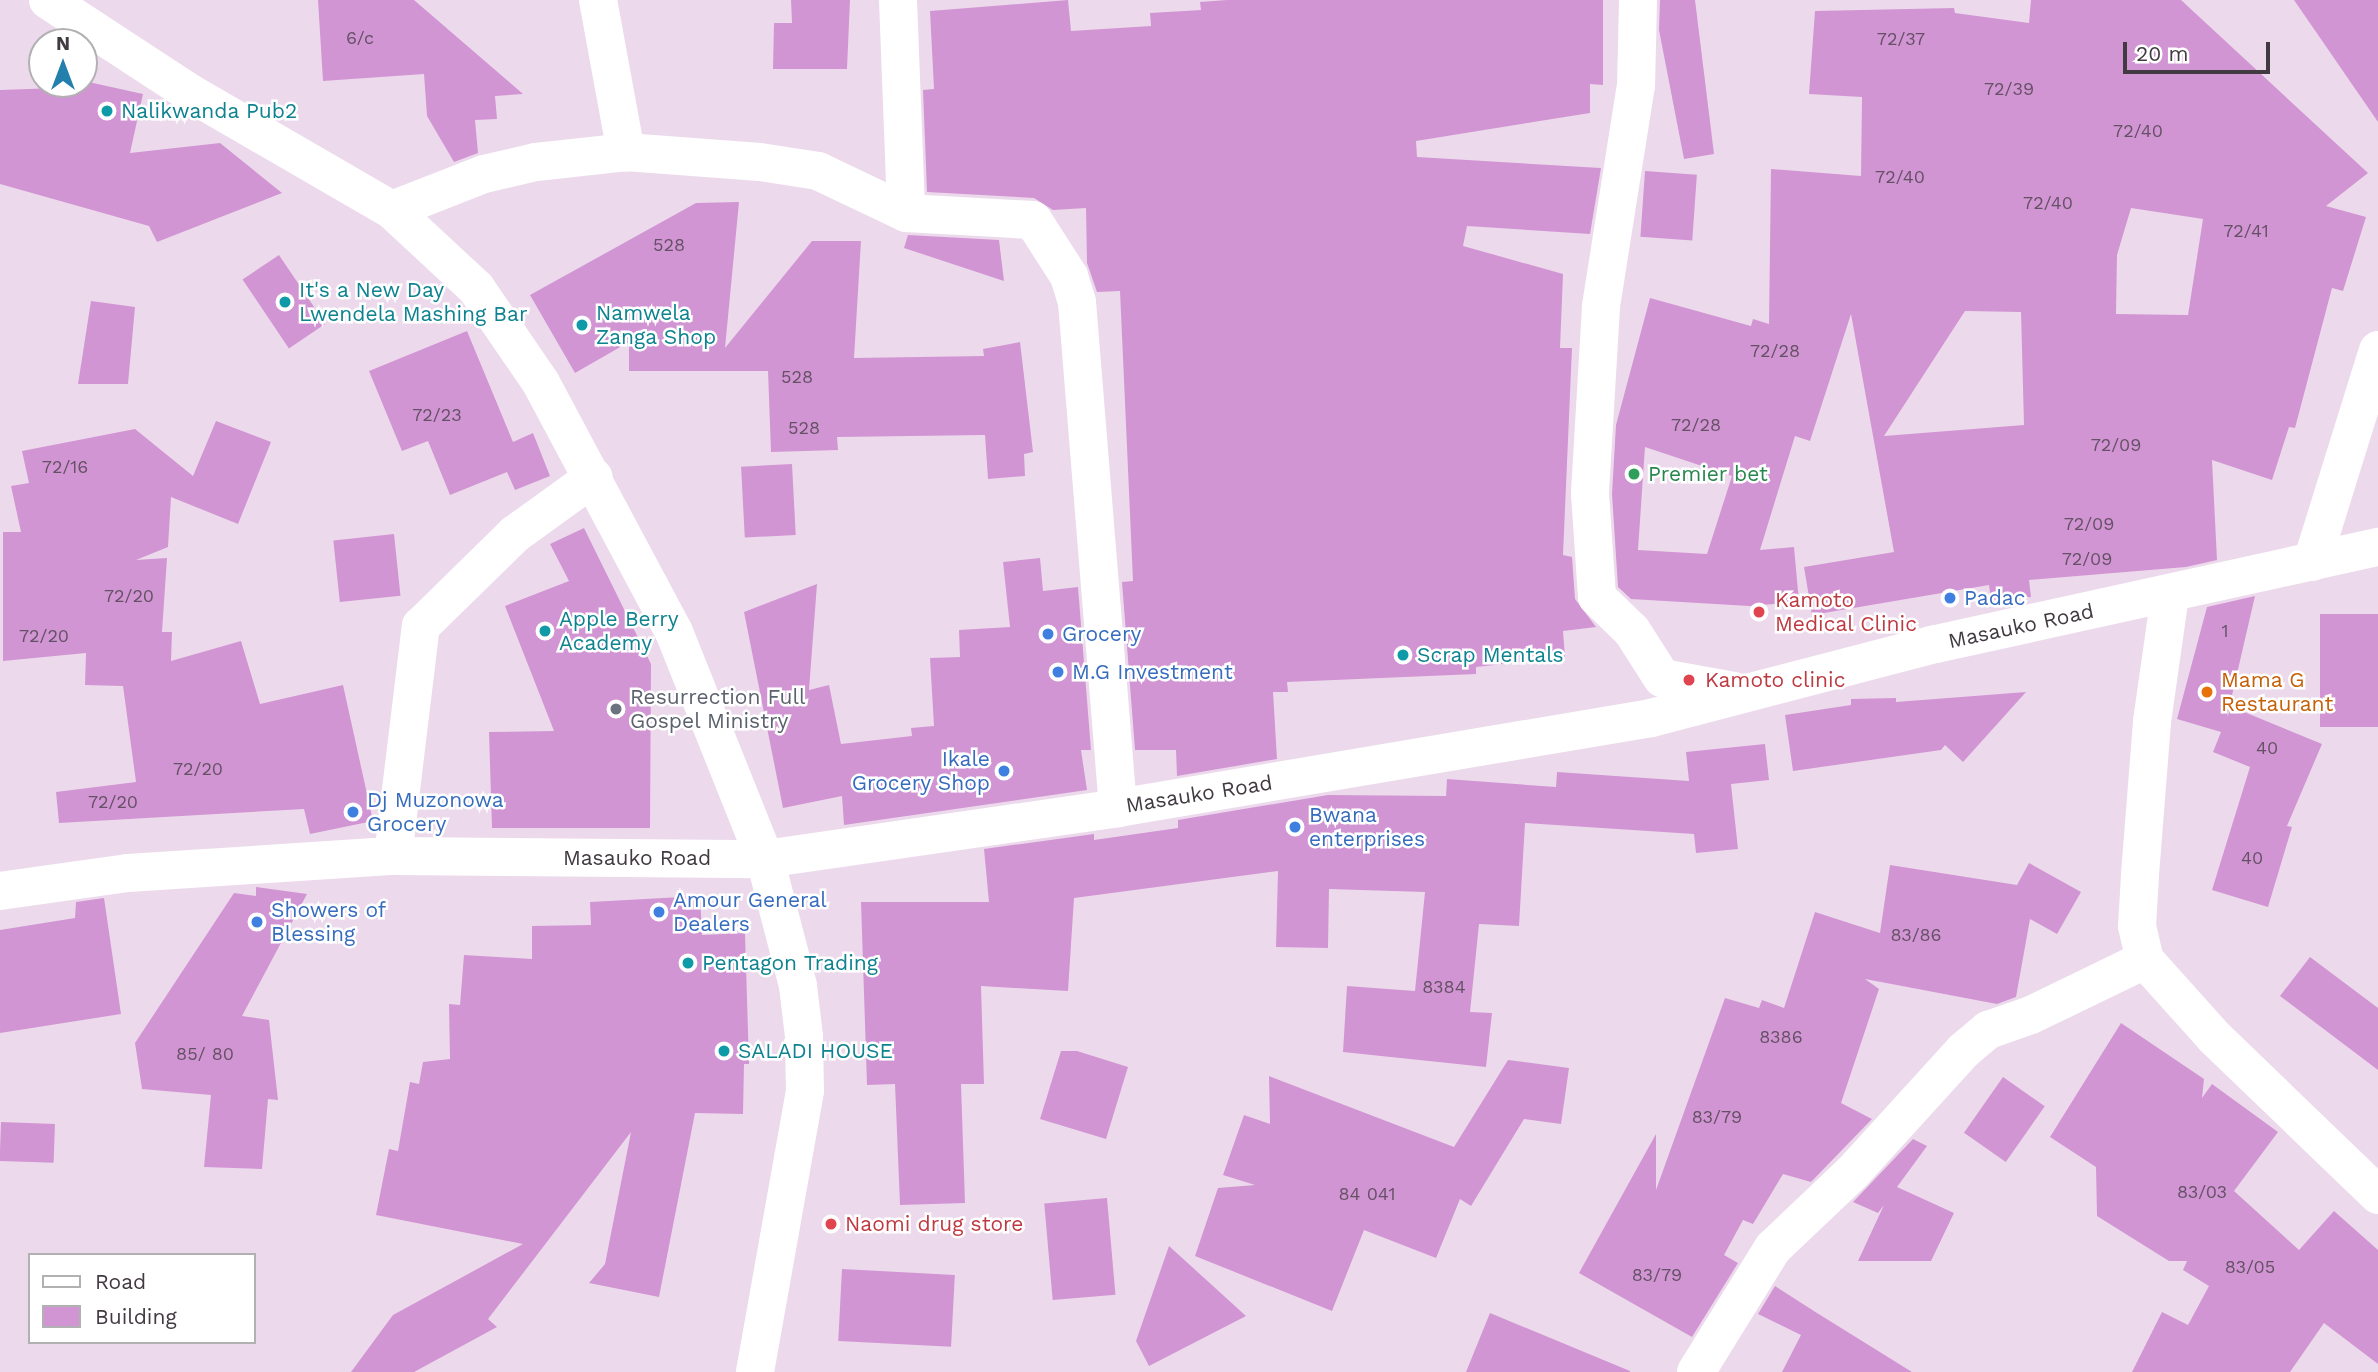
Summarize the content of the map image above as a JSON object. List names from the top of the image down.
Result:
{
  "streets": {
    "street": ["Masauko Road"]
  },
  "places": [
    "Nalikwanda Pub2",
    "It's a New Day Lwendela Mashing Bar",
    "Namwela Zanga Shop",
    "Premier bet",
    "Padac",
    "Kamoto Medical Clinic",
    "Apple Berry Academy",
    "Grocery",
    "Scrap Mentals",
    "M.G Investment",
    "Kamoto clinic",
    "Mama G Restaurant",
    "Resurrection Full Gospel Ministry",
    "Ikale Grocery Shop",
    "Dj Muzonowa Grocery",
    "Bwana enterprises",
    "Amour General Dealers",
    "Showers of Blessing",
    "Pentagon Trading",
    "SALADI HOUSE",
    "Naomi drug store"
  ],
  "house_numbers": [
    "6/c",
    "72/37",
    "72/39",
    "72/40",
    "72/40",
    "72/40",
    "72/41",
    "528",
    "72/28",
    "528",
    "72/23",
    "72/28",
    "528",
    "72/09",
    "72/16",
    "72/09",
    "72/09",
    "72/20",
    "1",
    "72/20",
    "40",
    "72/20",
    "72/20",
    "40",
    "83/86",
    "8384",
    "8386",
    "85/ 80",
    "83/79",
    "83/03",
    "84 041",
    "83/05",
    "83/79"
  ],
  "legend": ["Road", "Building"],
  "scale_bar": "20 m",
  "north": "top"
}
